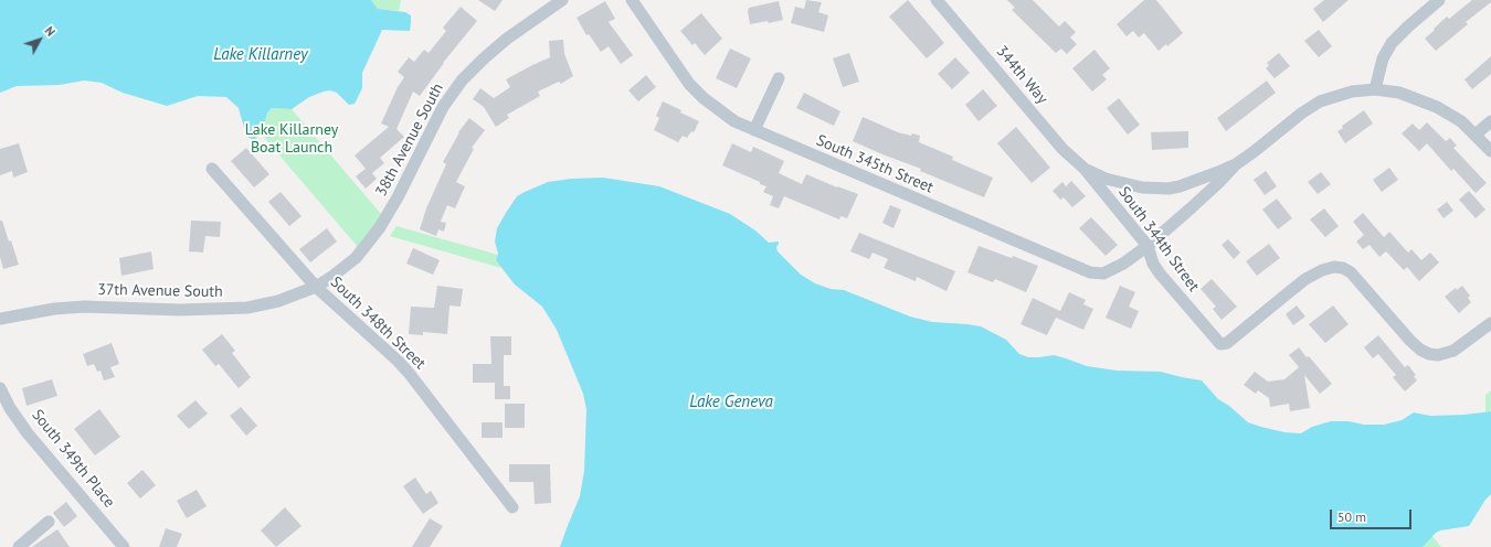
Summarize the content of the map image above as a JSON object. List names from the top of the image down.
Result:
{
  "streets": {
    "street": [
      "344th Way",
      "38th Avenue South",
      "South 345th Street",
      "South 344th Street",
      "37th Avenue South",
      "South 348th Street",
      "South 349th Place"
    ]
  },
  "crossings": [
    ["344th Way", "South 344th Street"],
    ["38th Avenue South", "37th Avenue South"],
    ["38th Avenue South", "South 348th Street"],
    ["South 345th Street", "South 344th Street"],
    ["37th Avenue South", "South 348th Street"]
  ],
  "water": ["Lake Killarney", "Lake Geneva"],
  "parks": ["Lake Killarney Boat Launch"],
  "scale_bar": "50 m",
  "north": "top right"
}
